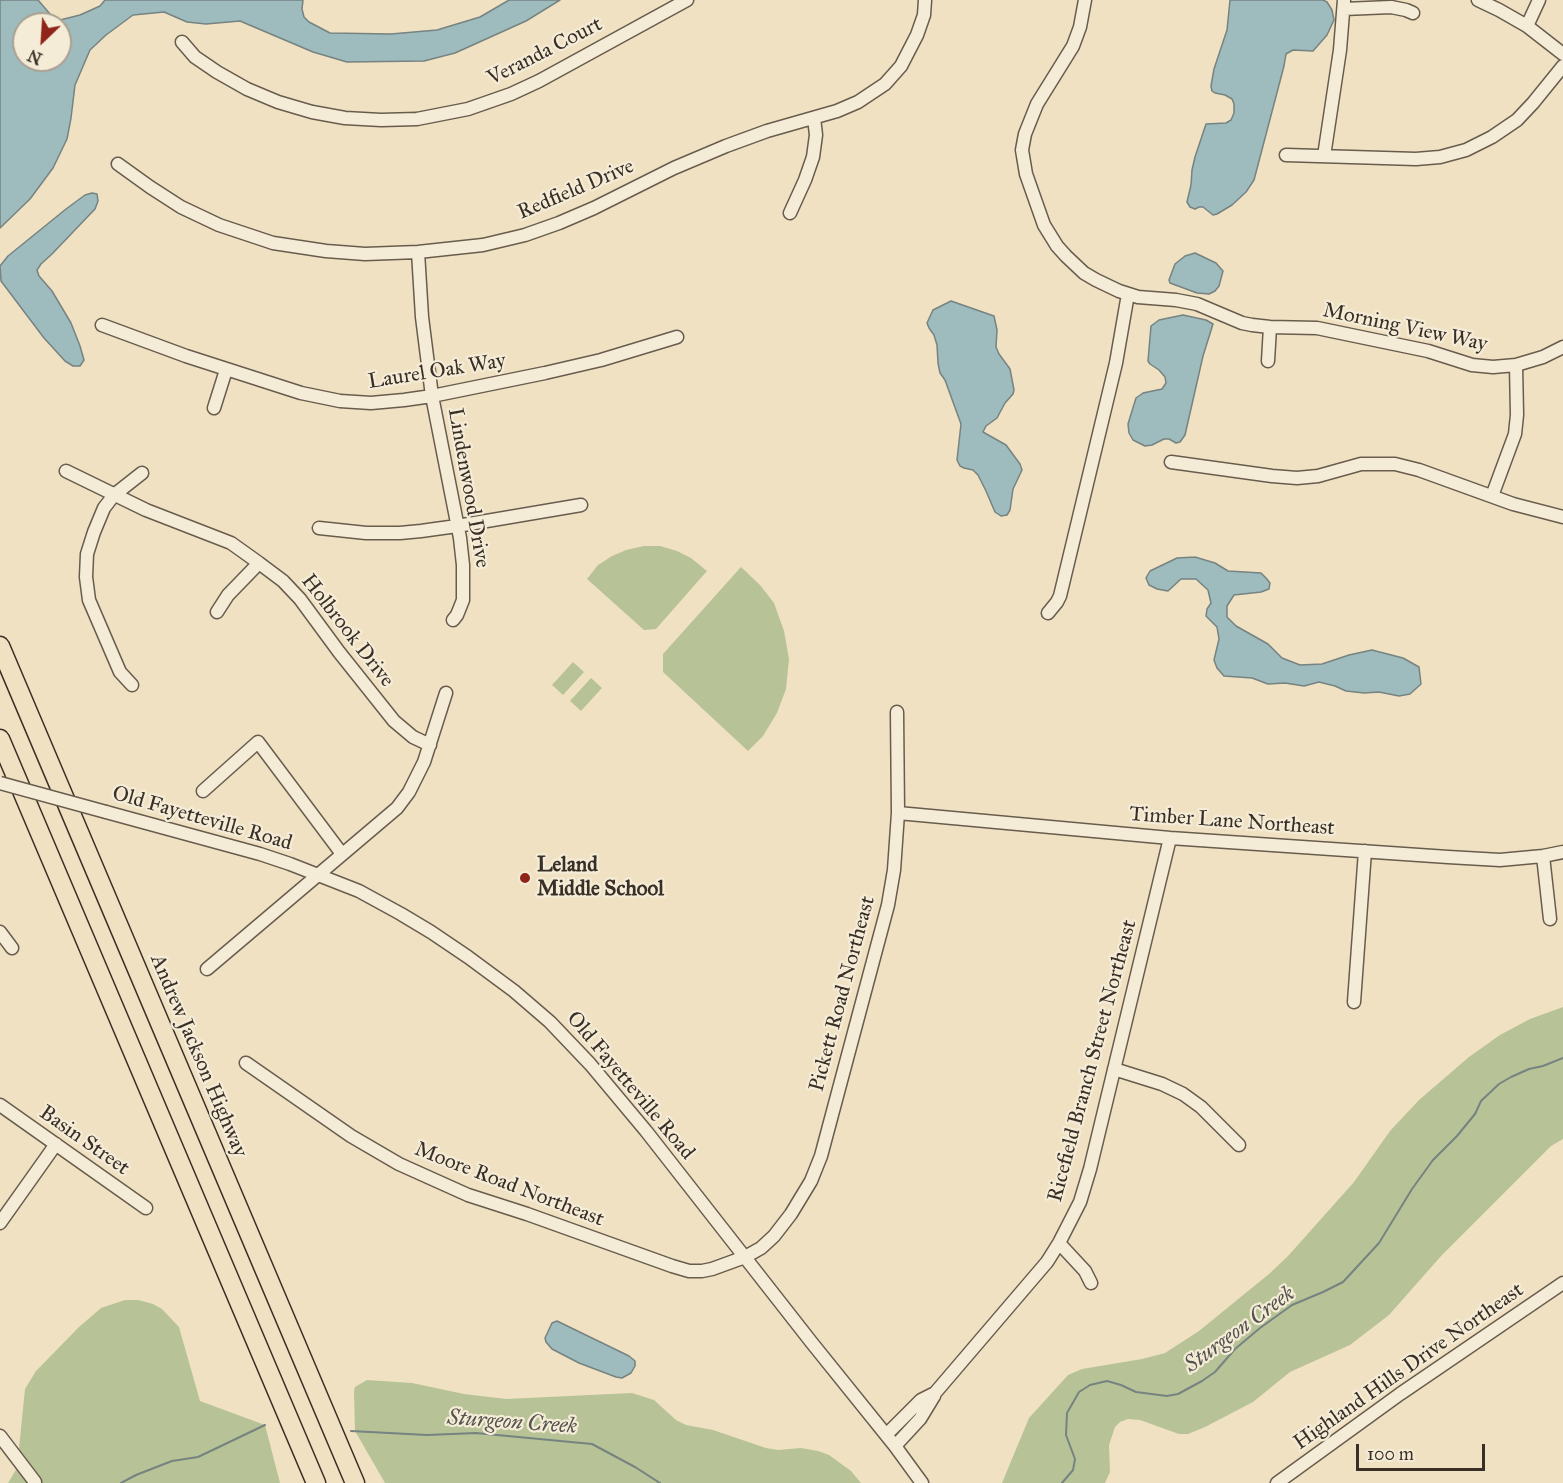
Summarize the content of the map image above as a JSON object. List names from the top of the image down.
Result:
{
  "streets": {
    "highway": ["Andrew Jackson Highway"],
    "street": [
      "Veranda Court",
      "Redfield Drive",
      "Morning View Way",
      "Laurel Oak Way",
      "Lindenwood Drive",
      "Holbrook Drive",
      "Old Fayetteville Road",
      "Timber Lane Northeast",
      "Pickett Road Northeast",
      "Ricefield Branch Street Northeast",
      "Basin Street",
      "Moore Road Northeast",
      "Highland Hills Drive Northeast"
    ]
  },
  "crossings": [
    ["Redfield Drive", "Lindenwood Drive"],
    ["Laurel Oak Way", "Lindenwood Drive"],
    ["Old Fayetteville Road", "Pickett Road Northeast"],
    ["Old Fayetteville Road", "Ricefield Branch Street Northeast"],
    ["Old Fayetteville Road", "Moore Road Northeast"],
    ["Timber Lane Northeast", "Pickett Road Northeast"],
    ["Timber Lane Northeast", "Ricefield Branch Street Northeast"],
    ["Pickett Road Northeast", "Moore Road Northeast"]
  ],
  "water": ["Sturgeon Creek"],
  "places": ["Leland Middle School"],
  "scale_bar": "100 m",
  "north": "bottom left"
}
